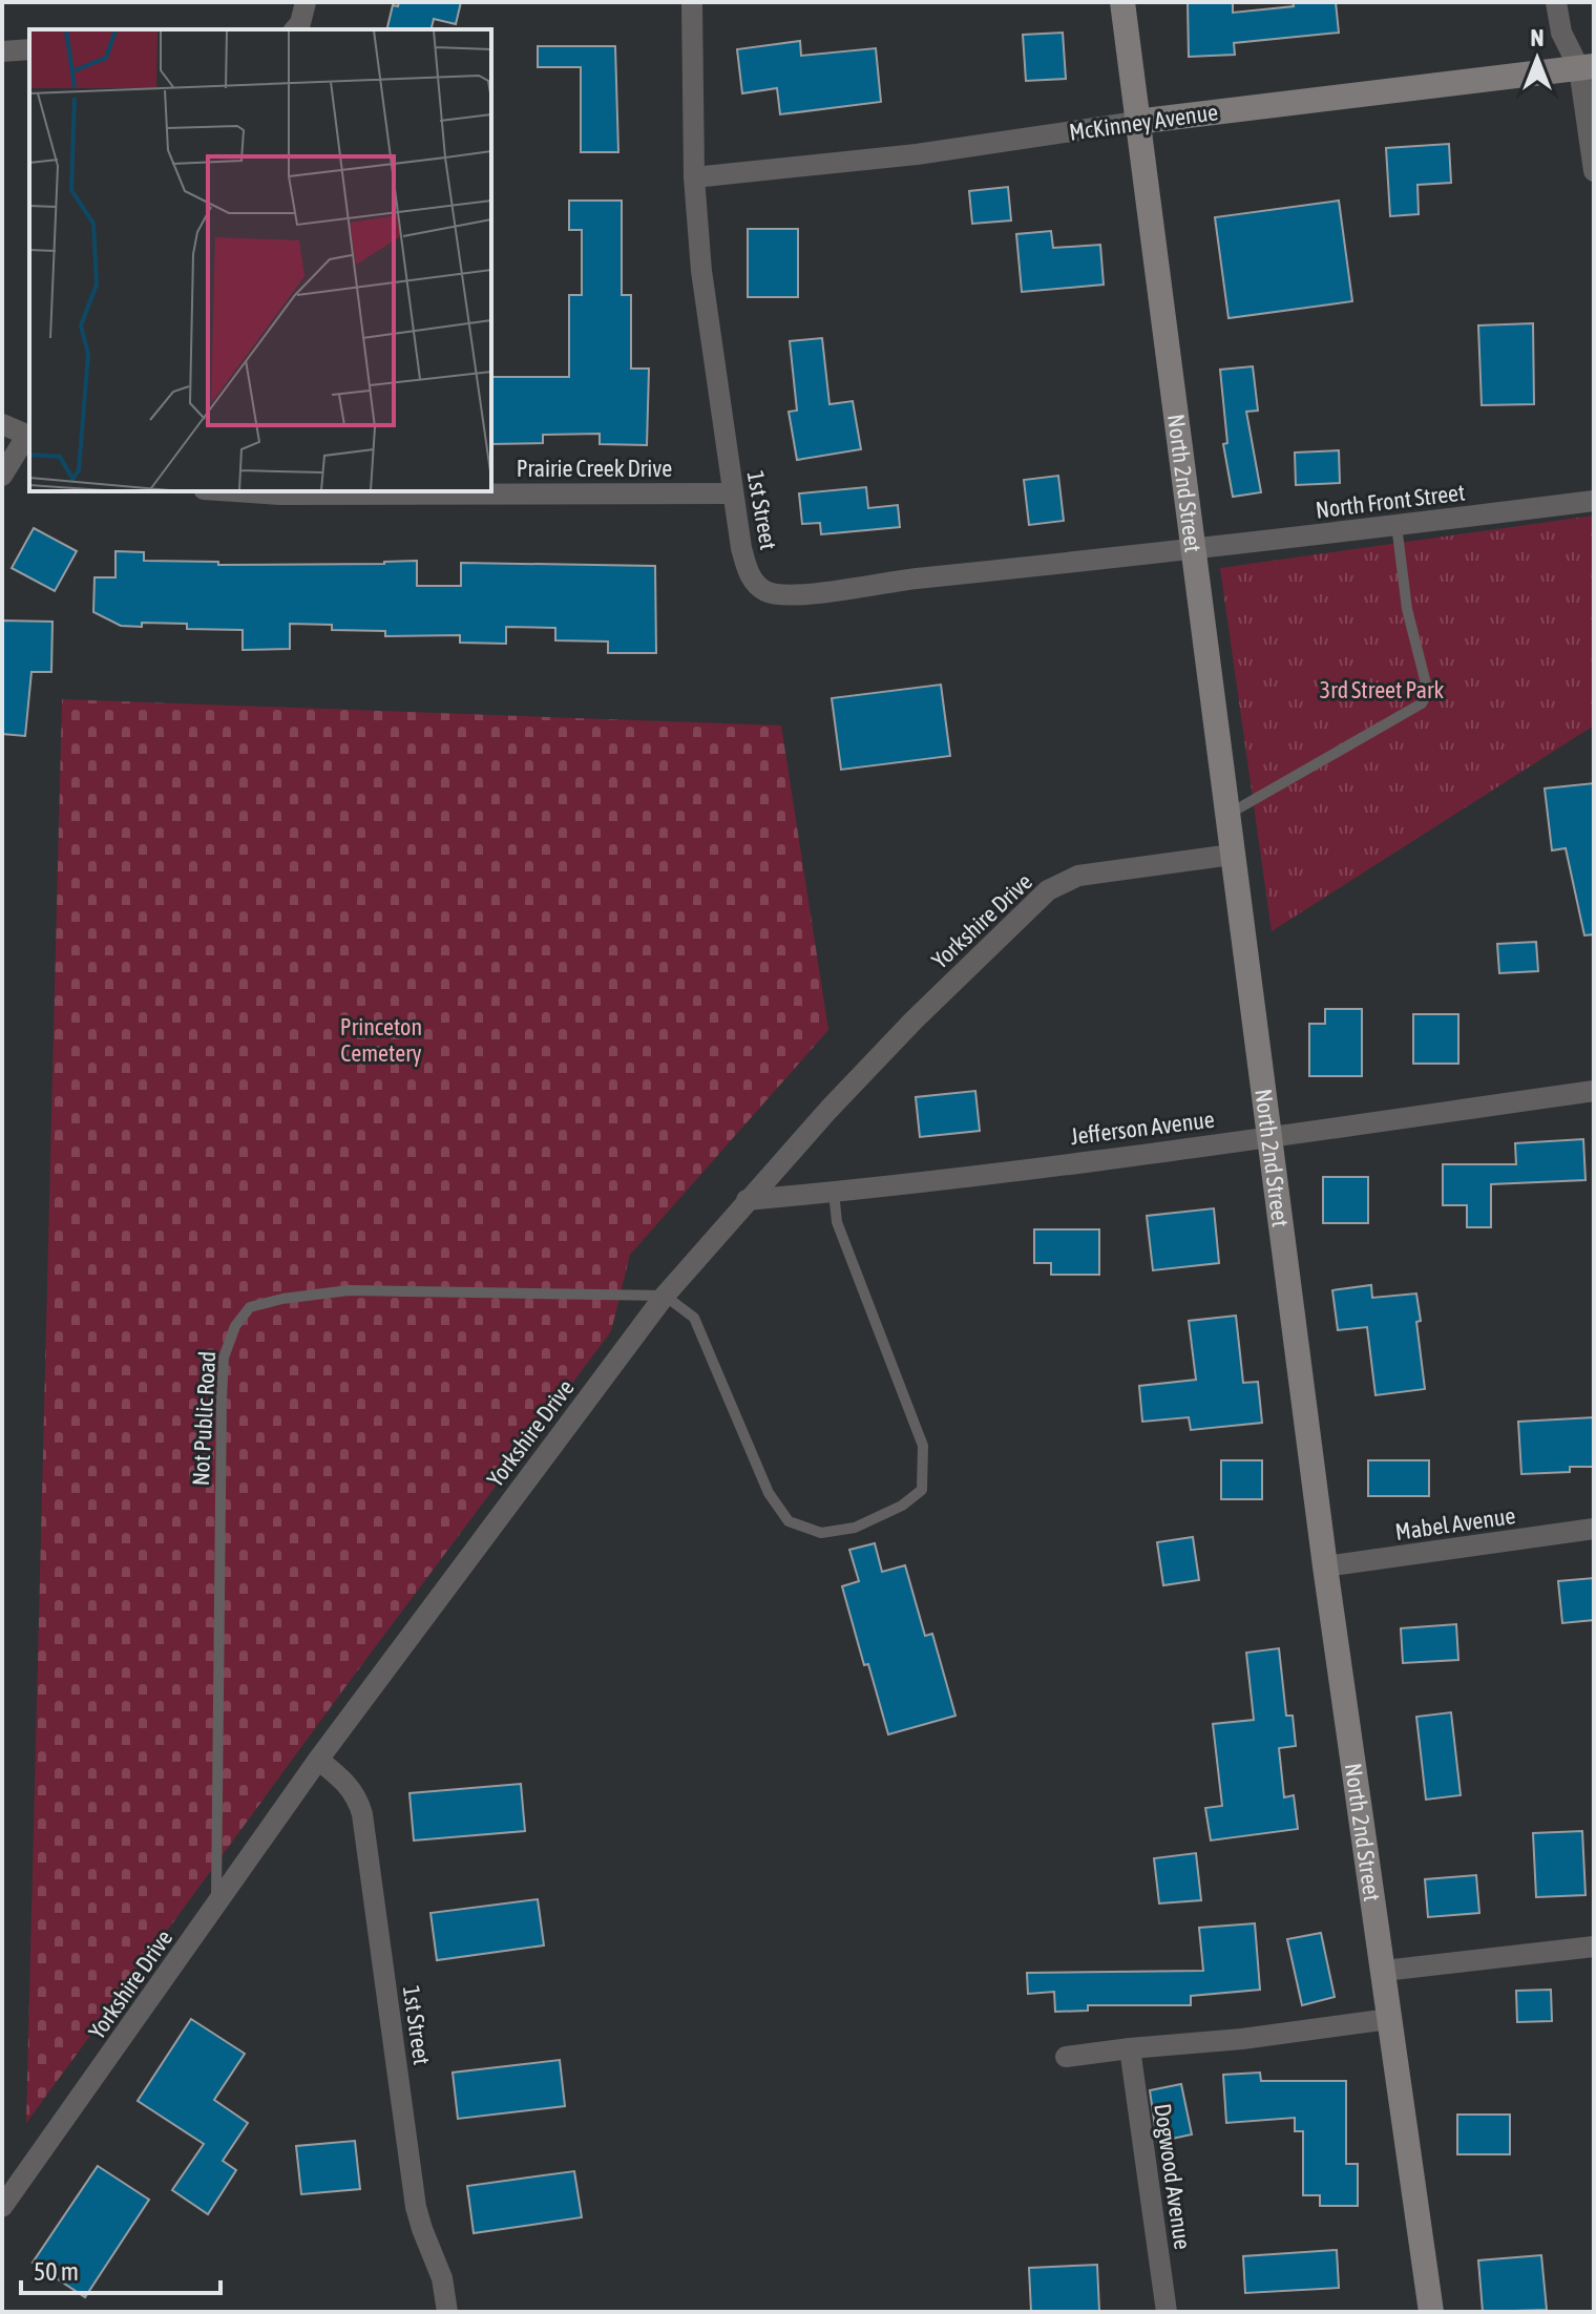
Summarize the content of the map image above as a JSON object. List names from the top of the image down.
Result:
{
  "streets": {
    "street": [
      "McKinney Avenue",
      "Prairie Creek Drive",
      "North 2nd Street",
      "North Front Street",
      "1st Street",
      "Yorkshire Drive",
      "Jefferson Avenue",
      "Mabel Avenue",
      "Dogwood Avenue"
    ],
    "lane": ["Not Public Road"]
  },
  "crossings": [
    ["McKinney Avenue", "North 2nd Street"],
    ["McKinney Avenue", "1st Street"],
    ["Prairie Creek Drive", "1st Street"],
    ["North 2nd Street", "North Front Street"],
    ["North 2nd Street", "1st Street"],
    ["North 2nd Street", "Yorkshire Drive"],
    ["North 2nd Street", "Jefferson Avenue"],
    ["North 2nd Street", "Mabel Avenue"],
    ["North Front Street", "1st Street"],
    ["1st Street", "Yorkshire Drive"],
    ["Yorkshire Drive", "Jefferson Avenue"],
    ["Yorkshire Drive", "Not Public Road"]
  ],
  "parks": ["3rd Street Park", "Princeton Cemetery"],
  "scale_bar": "50 m",
  "north": "top"
}
